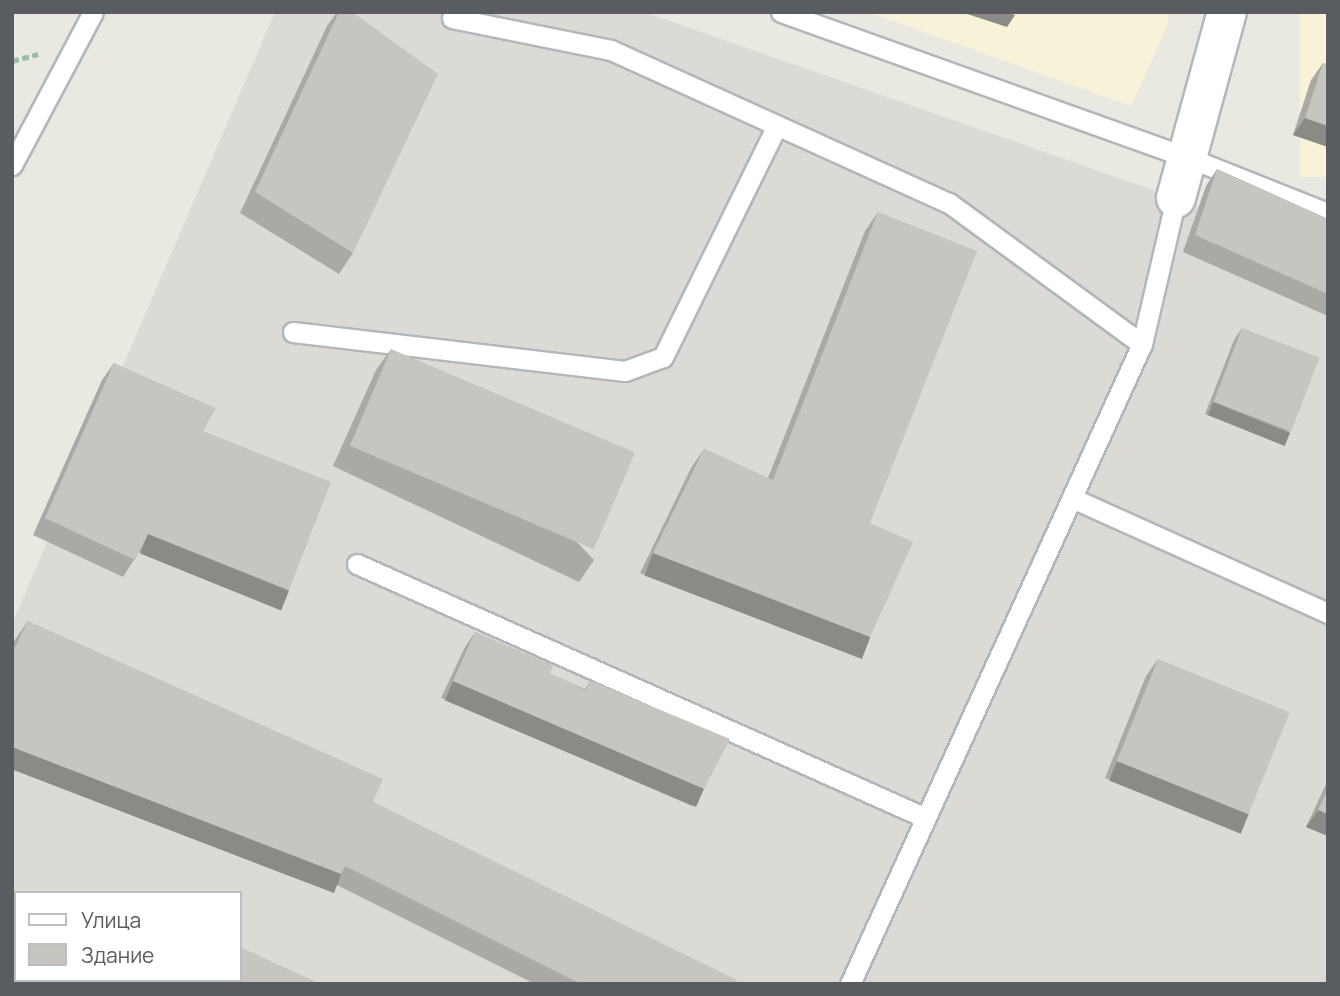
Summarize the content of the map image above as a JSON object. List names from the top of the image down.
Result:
{
  "legend": ["Улица", "Здание"]
}
